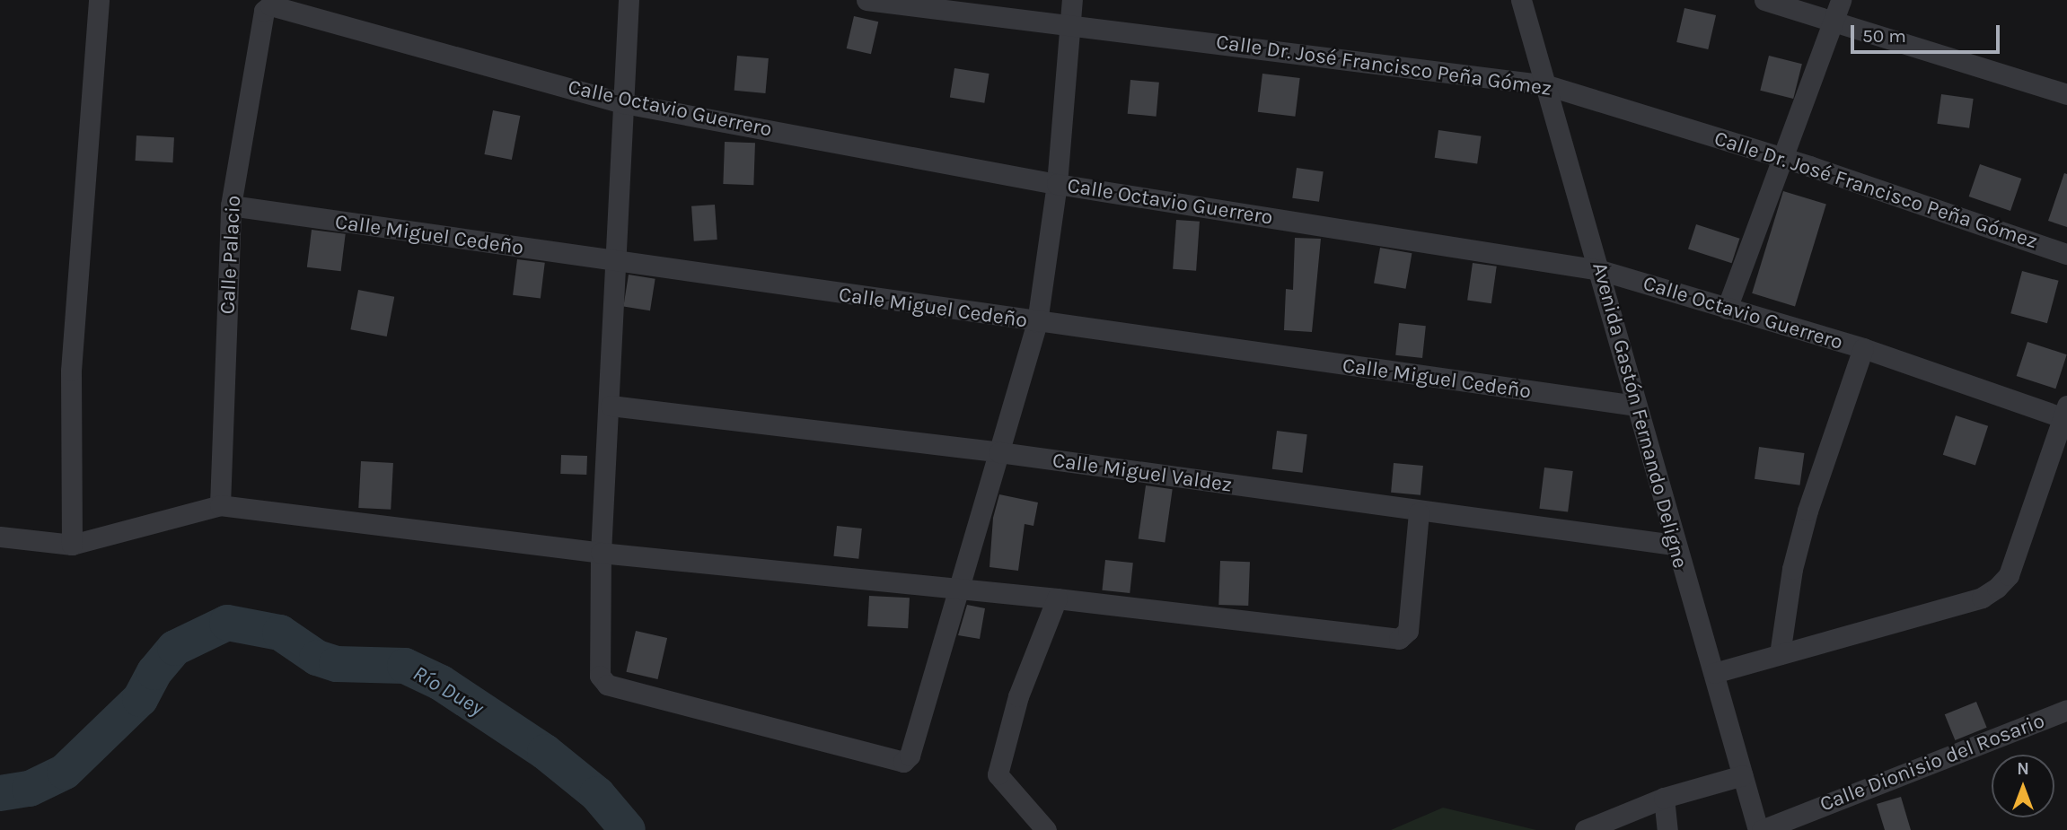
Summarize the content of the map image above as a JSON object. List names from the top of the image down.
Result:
{
  "streets": {
    "street": [
      "Calle Dr. José Francisco Peña Gómez",
      "Calle Octavio Guerrero",
      "Calle Miguel Cedeño",
      "Calle Palacio",
      "Avenida Gastón Fernando Deligne",
      "Calle Miguel Valdez",
      "Calle Dionisio del Rosario"
    ]
  },
  "crossings": [
    ["Calle Dr. José Francisco Peña Gómez", "Avenida Gastón Fernando Deligne"],
    ["Calle Octavio Guerrero", "Calle Palacio"],
    ["Calle Octavio Guerrero", "Avenida Gastón Fernando Deligne"],
    ["Calle Miguel Cedeño", "Calle Palacio"],
    ["Calle Miguel Cedeño", "Avenida Gastón Fernando Deligne"],
    ["Avenida Gastón Fernando Deligne", "Calle Miguel Valdez"],
    ["Avenida Gastón Fernando Deligne", "Calle Dionisio del Rosario"]
  ],
  "water": ["Río Duey"],
  "scale_bar": "50 m",
  "north": "top"
}
